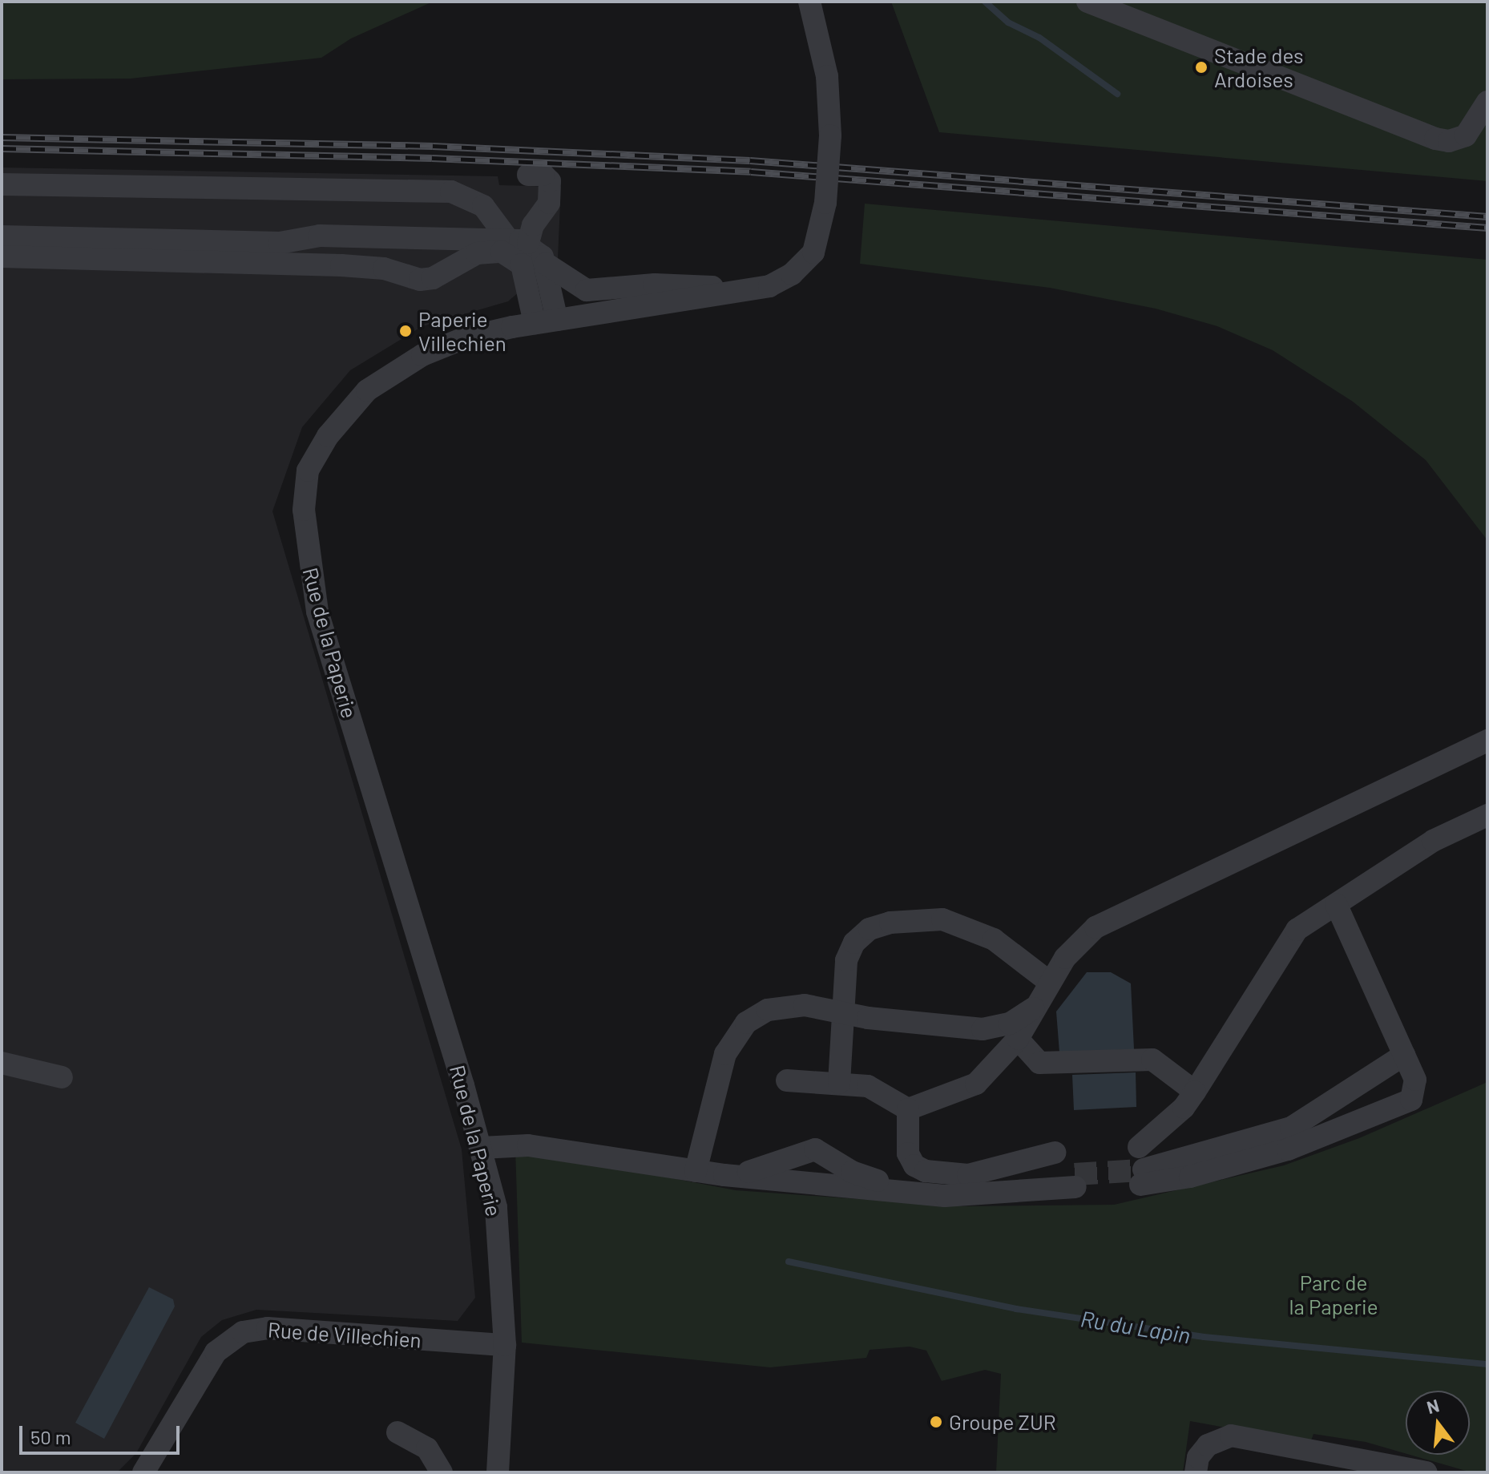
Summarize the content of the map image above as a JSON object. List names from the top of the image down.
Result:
{
  "streets": {
    "street": ["Rue de la Paperie", "Rue de Villechien"]
  },
  "crossings": [
    ["Rue de la Paperie", "Rue de Villechien"]
  ],
  "water": ["Ru du Lapin"],
  "parks": ["Parc de la Paperie"],
  "places": ["Stade des Ardoises", "Paperie Villechien", "Groupe ZUR"],
  "scale_bar": "50 m",
  "north": "top"
}
